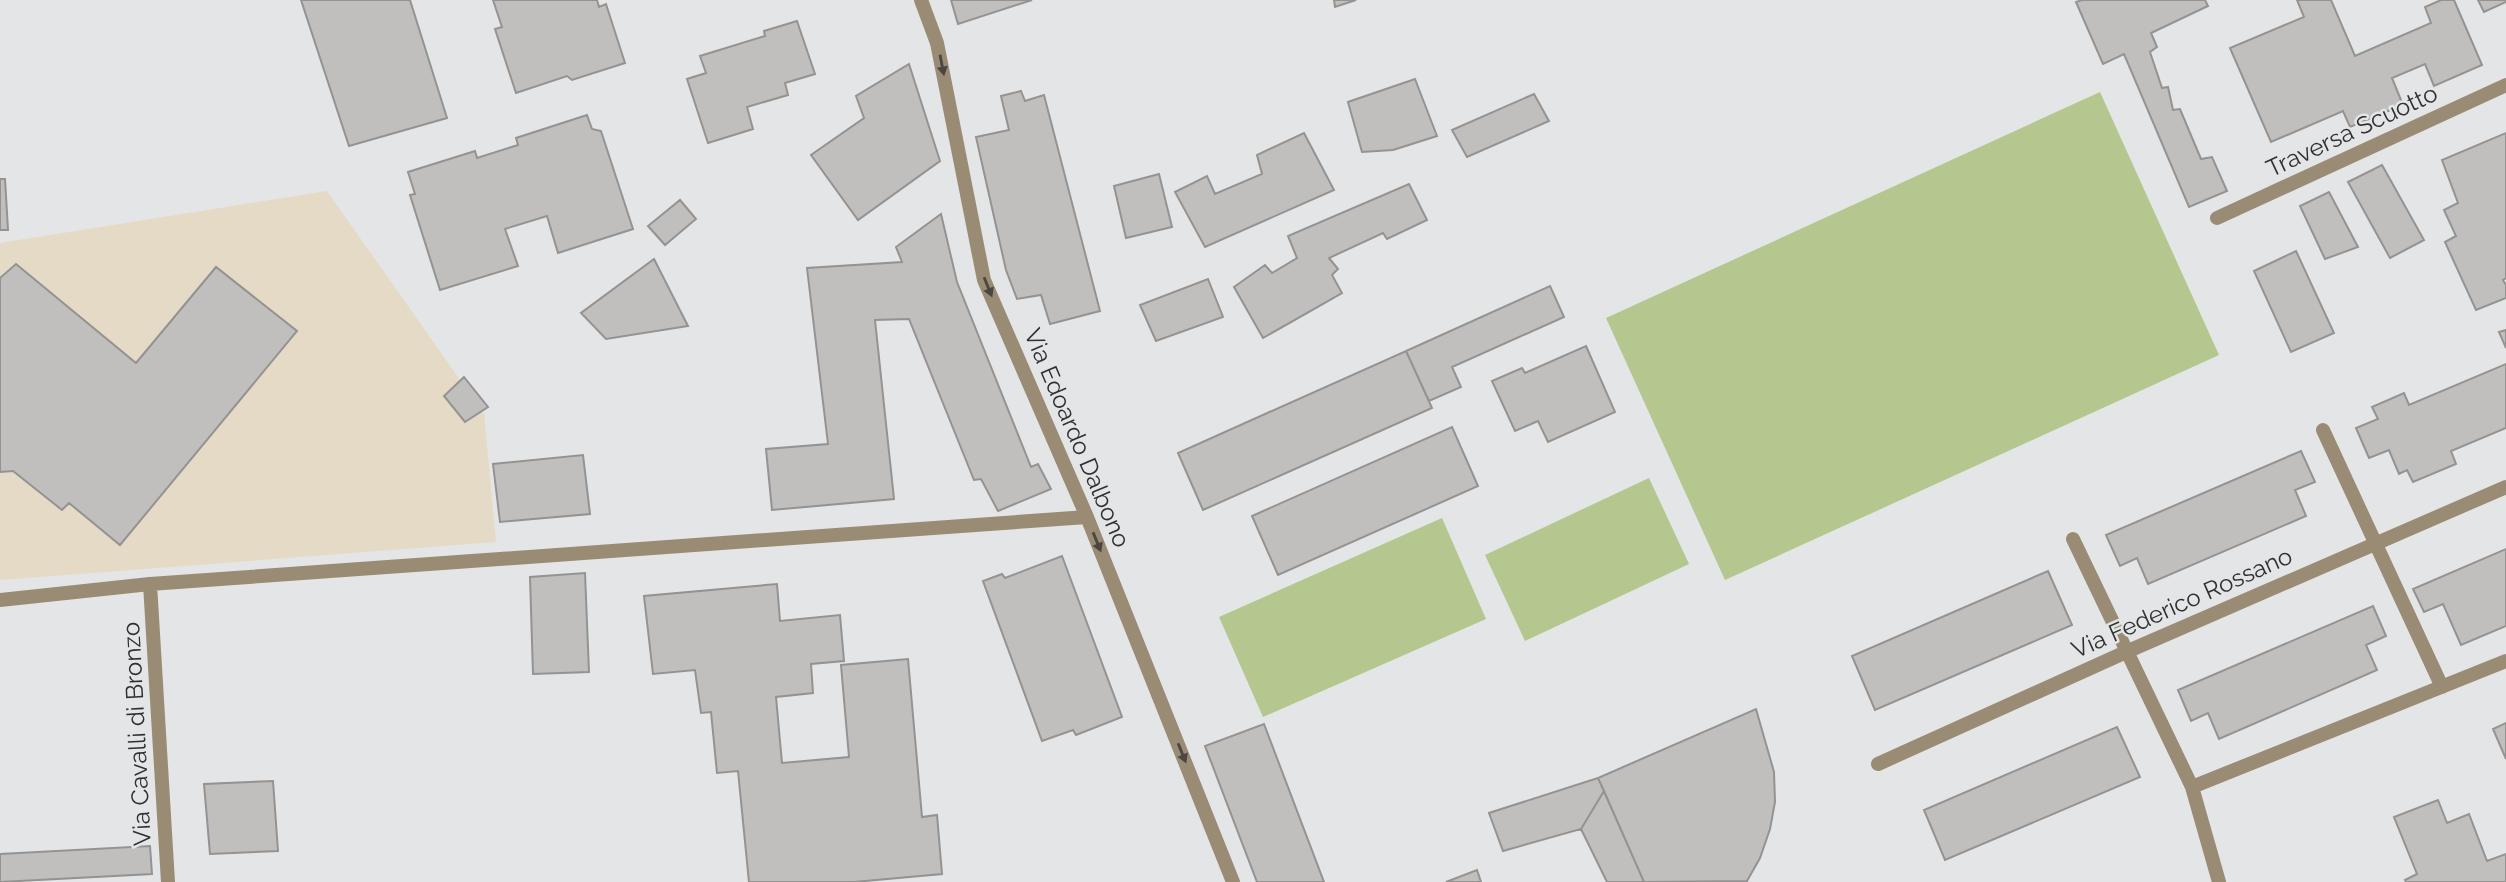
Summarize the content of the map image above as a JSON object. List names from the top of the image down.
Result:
{
  "streets": {
    "street": [
      "Traversa Scuotto",
      "Via Edoardo Dalbono",
      "Via Federico Rossano",
      "Via Cavalli di Bronzo"
    ]
  },
  "one_way": ["Via Edoardo Dalbono"]
}
